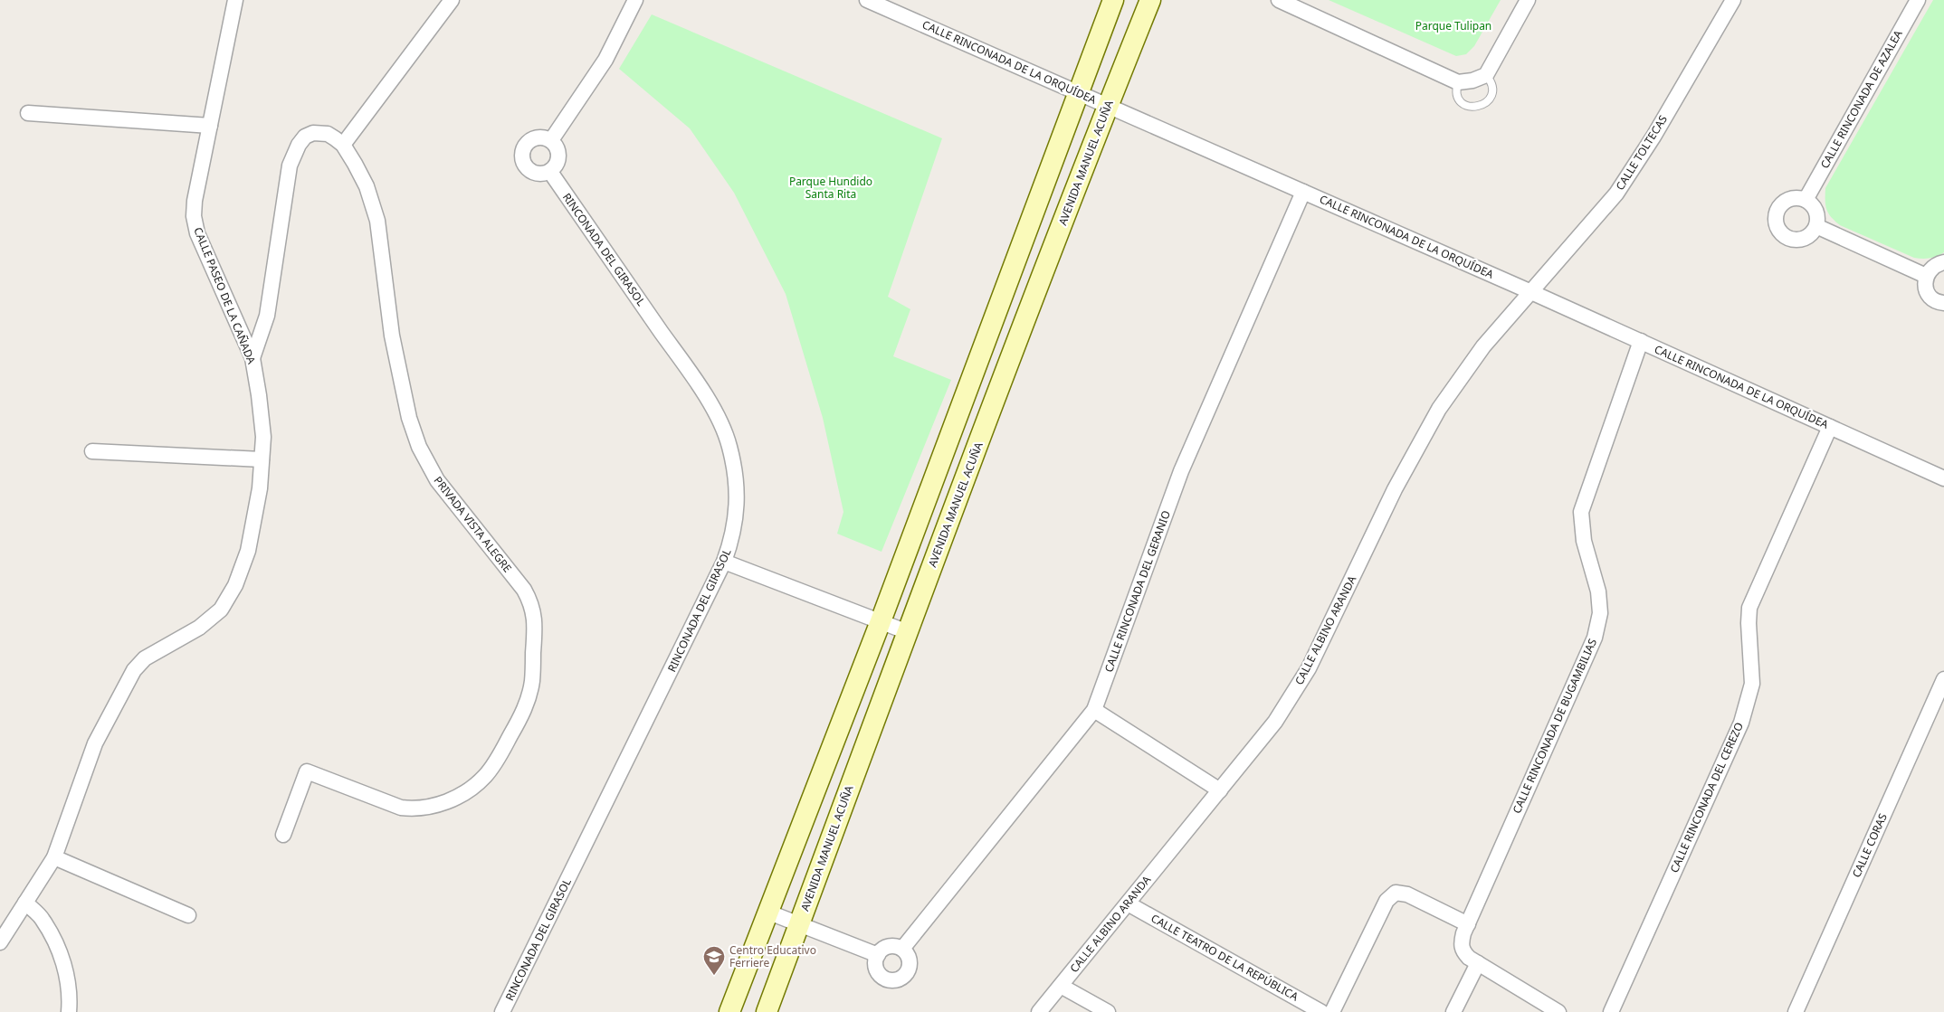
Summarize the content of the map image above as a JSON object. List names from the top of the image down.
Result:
{
  "streets": {
    "street": [
      "CALLE RINCONADA DE LA ORQUÍDEA",
      "CALLE RINCONADA DE AZALEA",
      "CALLE TOLTECAS",
      "AVENIDA MANUEL ACUÑA",
      "RINCONADA DEL GIRASOL",
      "CALLE PASEO DE LA CAÑADA",
      "PRIVADA VISTA ALEGRE",
      "CALLE RINCONADA DEL GERANIO",
      "CALLE ALBINO ARANDA",
      "CALLE RINCONADA DE BUGAMBILIAS",
      "CALLE RINCONADA DEL CEREZO",
      "CALLE CORAS",
      "CALLE TEATRO DE LA REPÚBLICA"
    ]
  },
  "crossings": [
    ["CALLE RINCONADA DE LA ORQUÍDEA", "CALLE TOLTECAS"],
    ["CALLE RINCONADA DE LA ORQUÍDEA", "AVENIDA MANUEL ACUÑA"],
    ["CALLE RINCONADA DE LA ORQUÍDEA", "CALLE RINCONADA DEL GERANIO"],
    ["CALLE RINCONADA DE LA ORQUÍDEA", "CALLE ALBINO ARANDA"],
    ["CALLE RINCONADA DE LA ORQUÍDEA", "CALLE RINCONADA DE BUGAMBILIAS"],
    ["CALLE RINCONADA DE LA ORQUÍDEA", "CALLE RINCONADA DEL CEREZO"],
    ["CALLE TOLTECAS", "CALLE ALBINO ARANDA"],
    ["CALLE PASEO DE LA CAÑADA", "PRIVADA VISTA ALEGRE"],
    ["CALLE ALBINO ARANDA", "CALLE TEATRO DE LA REPÚBLICA"]
  ],
  "parks": ["Parque Tulipan", "Parque Hundido Santa Rita"],
  "places": {
    "school or university": ["Centro Educativo Ferriere"]
  }
}
